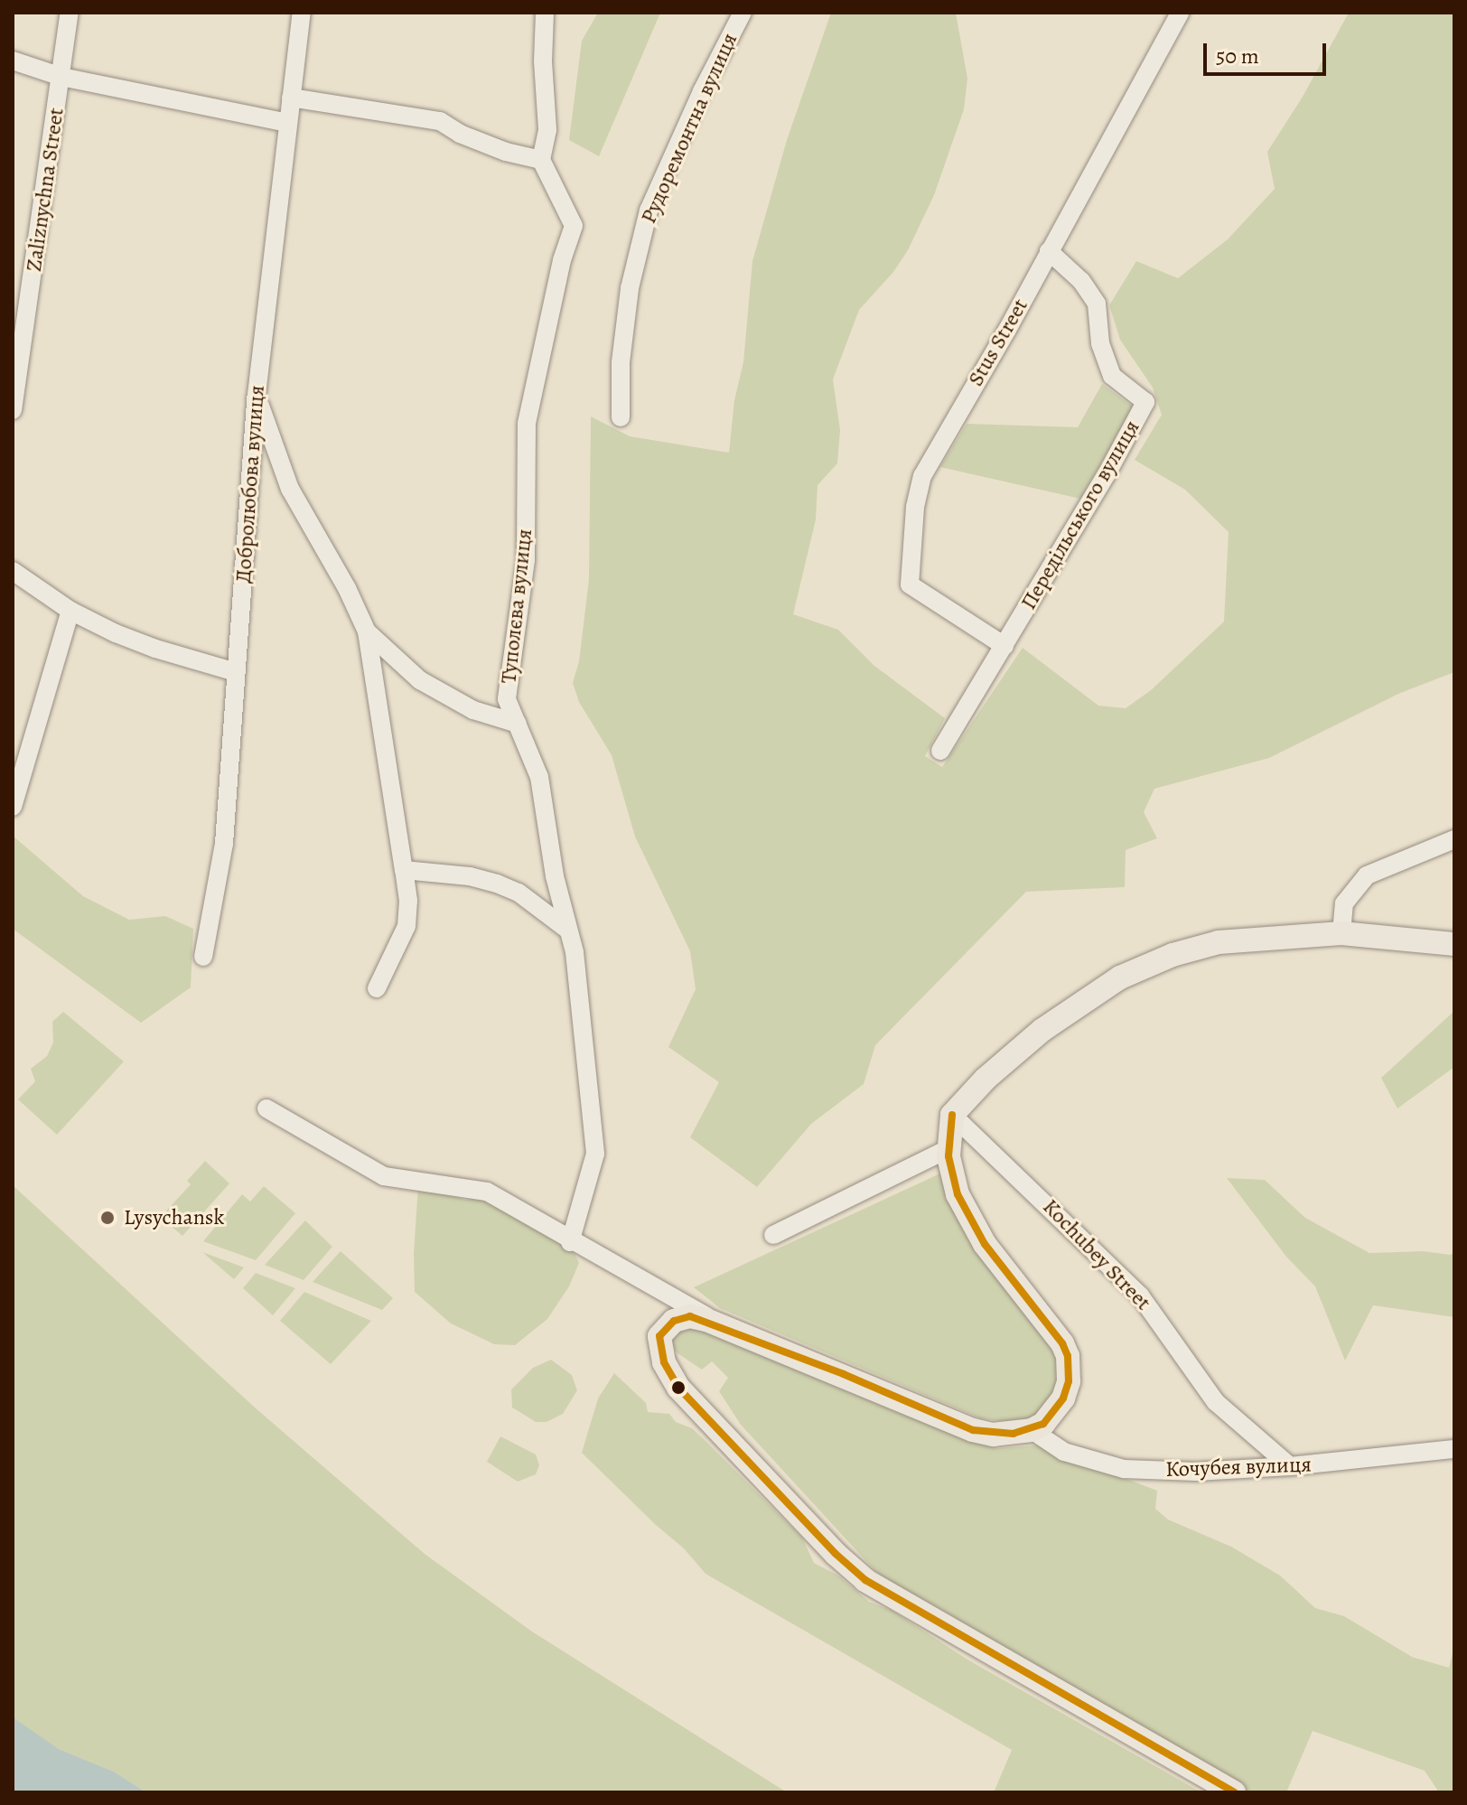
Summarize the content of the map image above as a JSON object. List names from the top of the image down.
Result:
{
  "streets": {
    "street": [
      "Рудоремонтна вулиця",
      "Zaliznychna Street",
      "Stus Street",
      "Добролюбова вулиця",
      "Передільського вулиця",
      "Туполєва вулиця",
      "Kochubey Street",
      "Кочубея вулиця"
    ]
  },
  "crossings": [
    ["Stus Street", "Передільського вулиця"],
    ["Kochubey Street", "Кочубея вулиця"]
  ],
  "places": ["Lysychansk"],
  "scale_bar": "50 m"
}
